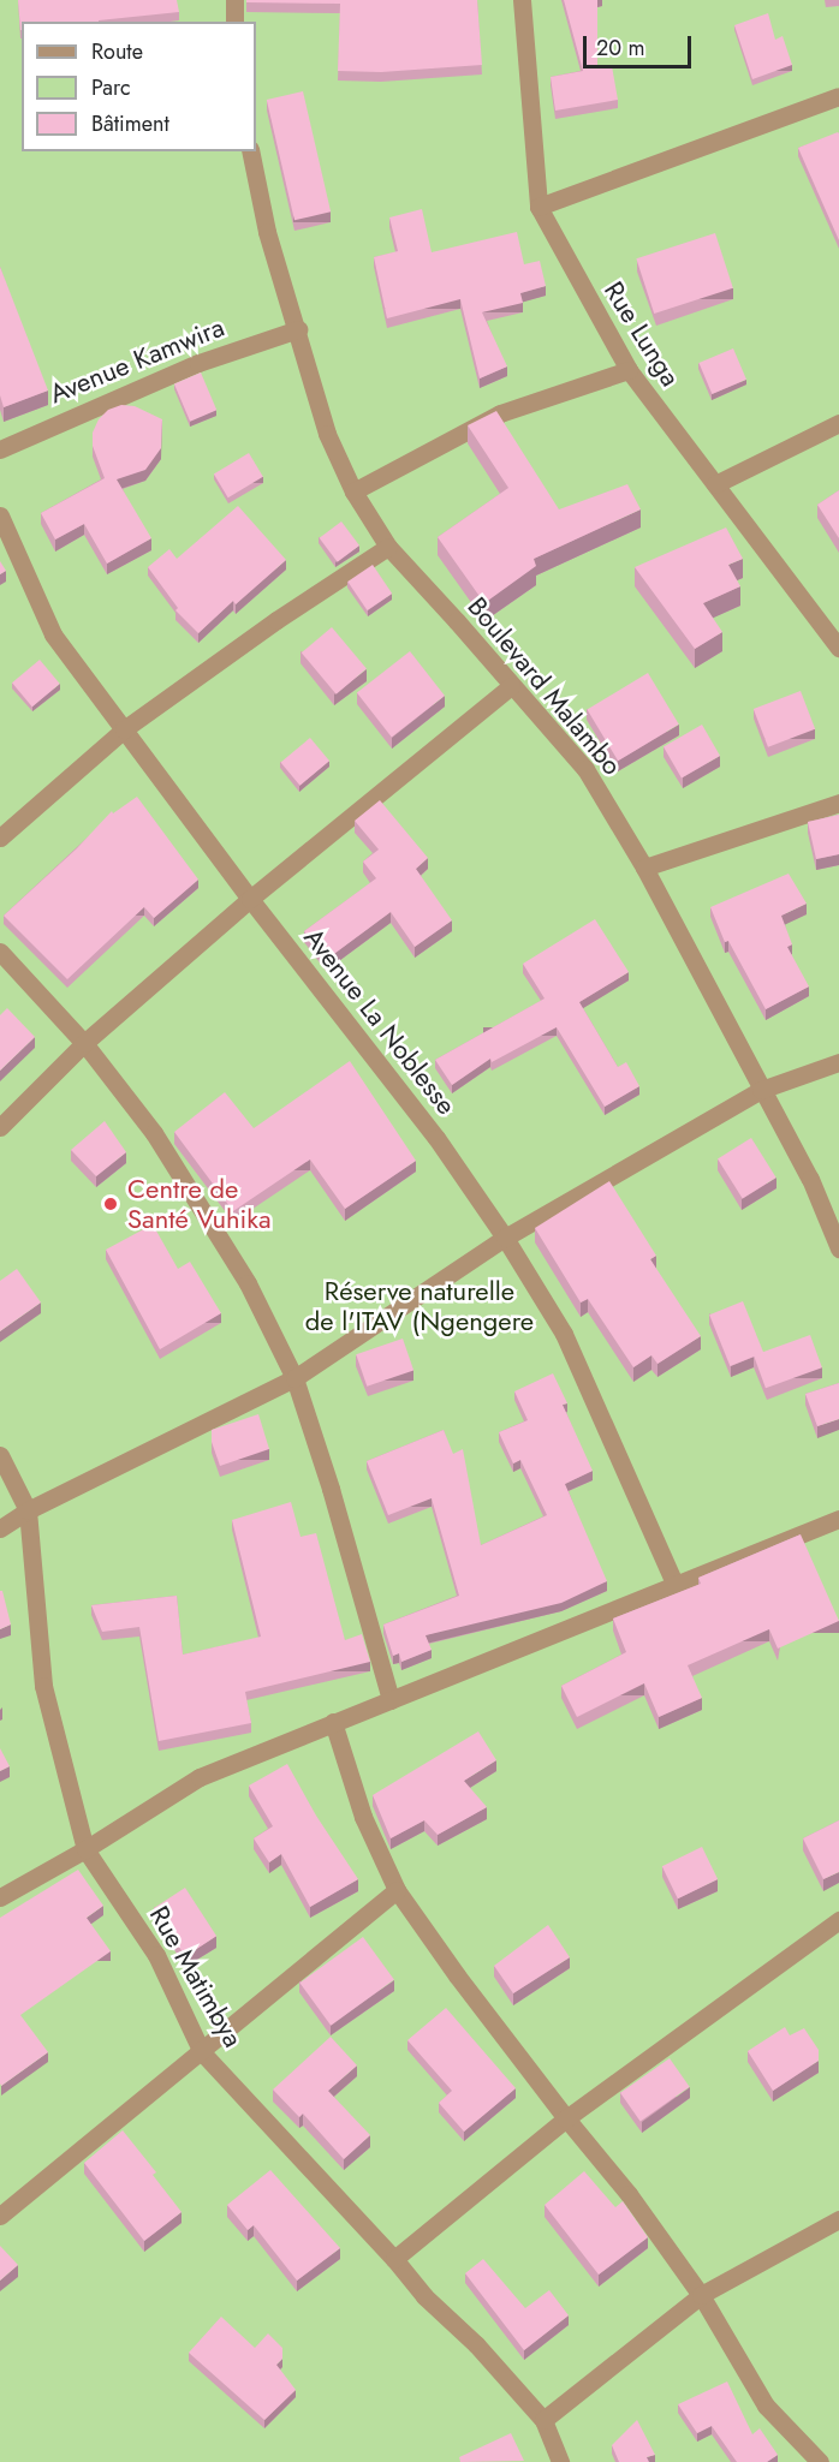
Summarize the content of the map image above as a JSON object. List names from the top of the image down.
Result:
{
  "streets": {
    "street": [
      "Rue Lunga",
      "Avenue Kamwira",
      "Boulevard Malambo",
      "Avenue La Noblesse",
      "Rue Matimbya"
    ]
  },
  "crossings": [
    ["Avenue Kamwira", "Boulevard Malambo"]
  ],
  "parks": ["Réserve naturelle de l'ITAV (Ngengere"],
  "places": ["Centre de Santé Vuhika"],
  "legend": ["Route", "Parc", "Bâtiment"],
  "scale_bar": "20 m"
}
